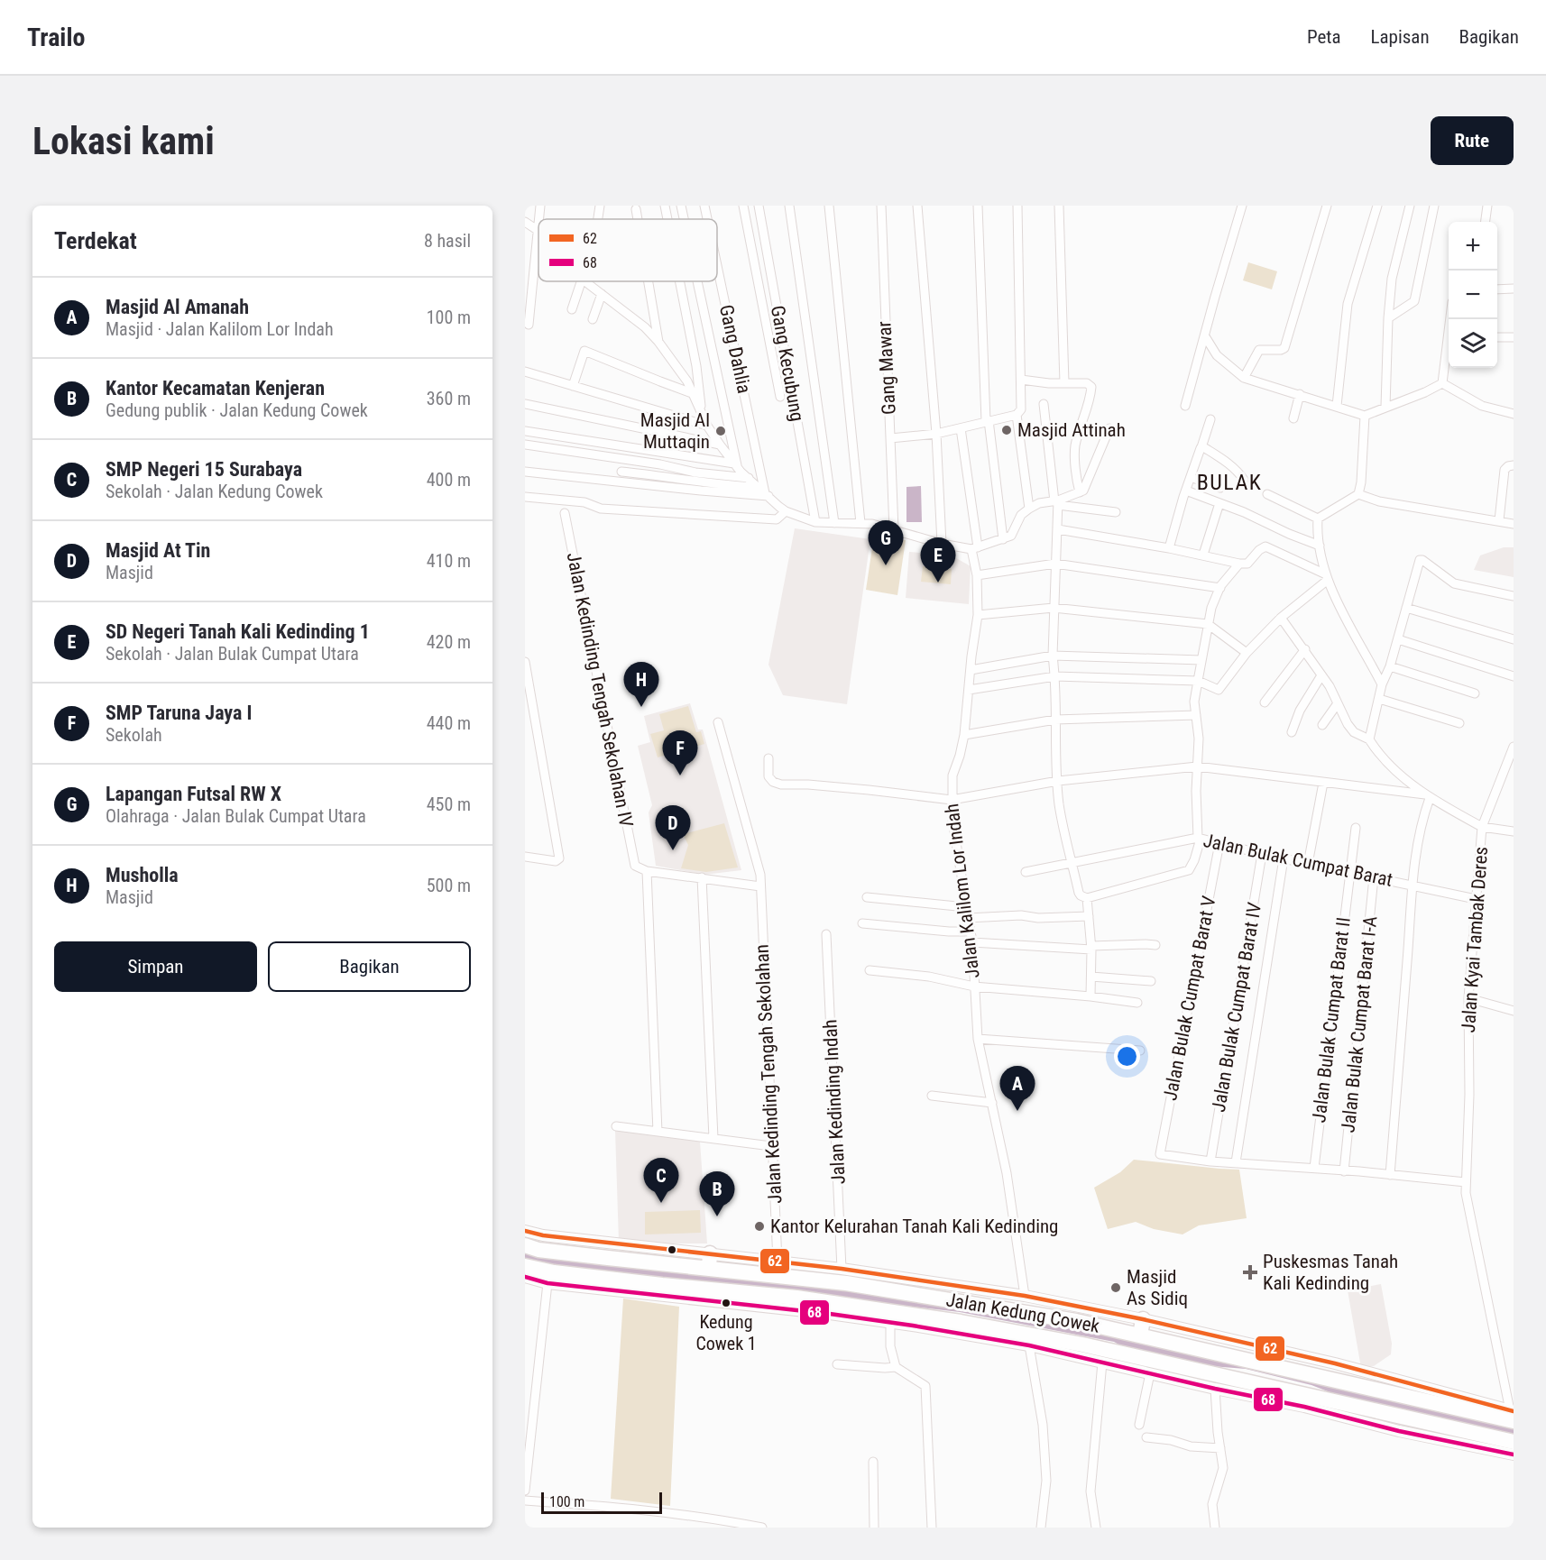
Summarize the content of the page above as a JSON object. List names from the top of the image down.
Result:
{
  "streets": {
    "highway": ["Jalan Kedung Cowek"],
    "street": [
      "Gang Dahlia",
      "Gang Kecubung",
      "Gang Mawar",
      "Jalan Kedinding Tengah Sekolahan IV",
      "Jalan Bulak Cumpat Barat",
      "Jalan Kalilom Lor Indah",
      "Jalan Kyai Tambak Deres",
      "Jalan Bulak Cumpat Barat V",
      "Jalan Bulak Cumpat Barat IV",
      "Jalan Bulak Cumpat Barat II",
      "Jalan Bulak Cumpat Barat I-A",
      "Jalan Kedinding Tengah Sekolahan",
      "Jalan Kedinding Indah"
    ]
  },
  "crossings": [
    ["Jalan Bulak Cumpat Barat", "Jalan Kyai Tambak Deres"],
    ["Jalan Bulak Cumpat Barat", "Jalan Bulak Cumpat Barat V"],
    ["Jalan Bulak Cumpat Barat", "Jalan Bulak Cumpat Barat IV"],
    ["Jalan Bulak Cumpat Barat", "Jalan Bulak Cumpat Barat II"],
    ["Jalan Bulak Cumpat Barat", "Jalan Bulak Cumpat Barat I-A"],
    ["Jalan Kalilom Lor Indah", "Jalan Kedung Cowek"],
    ["Jalan Kyai Tambak Deres", "Jalan Kedung Cowek"],
    ["Jalan Bulak Cumpat Barat V", "Jalan Bulak Cumpat Barat IV"],
    ["Jalan Kedinding Tengah Sekolahan", "Jalan Kedung Cowek"],
    ["Jalan Kedinding Indah", "Jalan Kedung Cowek"]
  ],
  "districts": ["BULAK"],
  "places": {
    "other": [
      "Masjid Attinah",
      "Masjid Al Muttaqin",
      "Kantor Kelurahan Tanah Kali Kedinding",
      "Masjid As Sidiq",
      "Kedung Cowek 1"
    ],
    "health": ["Puskesmas Tanah Kali Kedinding"]
  },
  "lines": ["transit line 62", "transit line 68"],
  "legend": ["62", "68"],
  "scale_bar": "100 m",
  "page": {
    "header": "Trailo",
    "nav": ["Peta", "Lapisan", "Bagikan"],
    "buttons": [
      "Rute",
      ["Simpan", "Bagikan"]
    ],
    "title": "Lokasi kami",
    "heading": ["Terdekat", "8 hasil"],
    "map_buttons": ["+", "−"],
    "list": [
      {
        "mark": "A",
        "name": "Masjid Al Amanah",
        "note": "Masjid · Jalan Kalilom Lor Indah",
        "value": "100 m"
      },
      {
        "mark": "B",
        "name": "Kantor Kecamatan Kenjeran",
        "note": "Gedung publik · Jalan Kedung Cowek",
        "value": "360 m"
      },
      {
        "mark": "C",
        "name": "SMP Negeri 15 Surabaya",
        "note": "Sekolah · Jalan Kedung Cowek",
        "value": "400 m"
      },
      {
        "mark": "D",
        "name": "Masjid At Tin",
        "note": "Masjid",
        "value": "410 m"
      },
      {
        "mark": "E",
        "name": "SD Negeri Tanah Kali Kedinding 1",
        "note": "Sekolah · Jalan Bulak Cumpat Utara",
        "value": "420 m"
      },
      {
        "mark": "F",
        "name": "SMP Taruna Jaya I",
        "note": "Sekolah",
        "value": "440 m"
      },
      {
        "mark": "G",
        "name": "Lapangan Futsal RW X",
        "note": "Olahraga · Jalan Bulak Cumpat Utara",
        "value": "450 m"
      },
      {
        "mark": "H",
        "name": "Musholla",
        "note": "Masjid",
        "value": "500 m"
      }
    ],
    "pins": [
      "G",
      "E",
      "H",
      "F",
      "D",
      "A",
      "C",
      "B"
    ],
    "scale": "100 m"
  }
}
